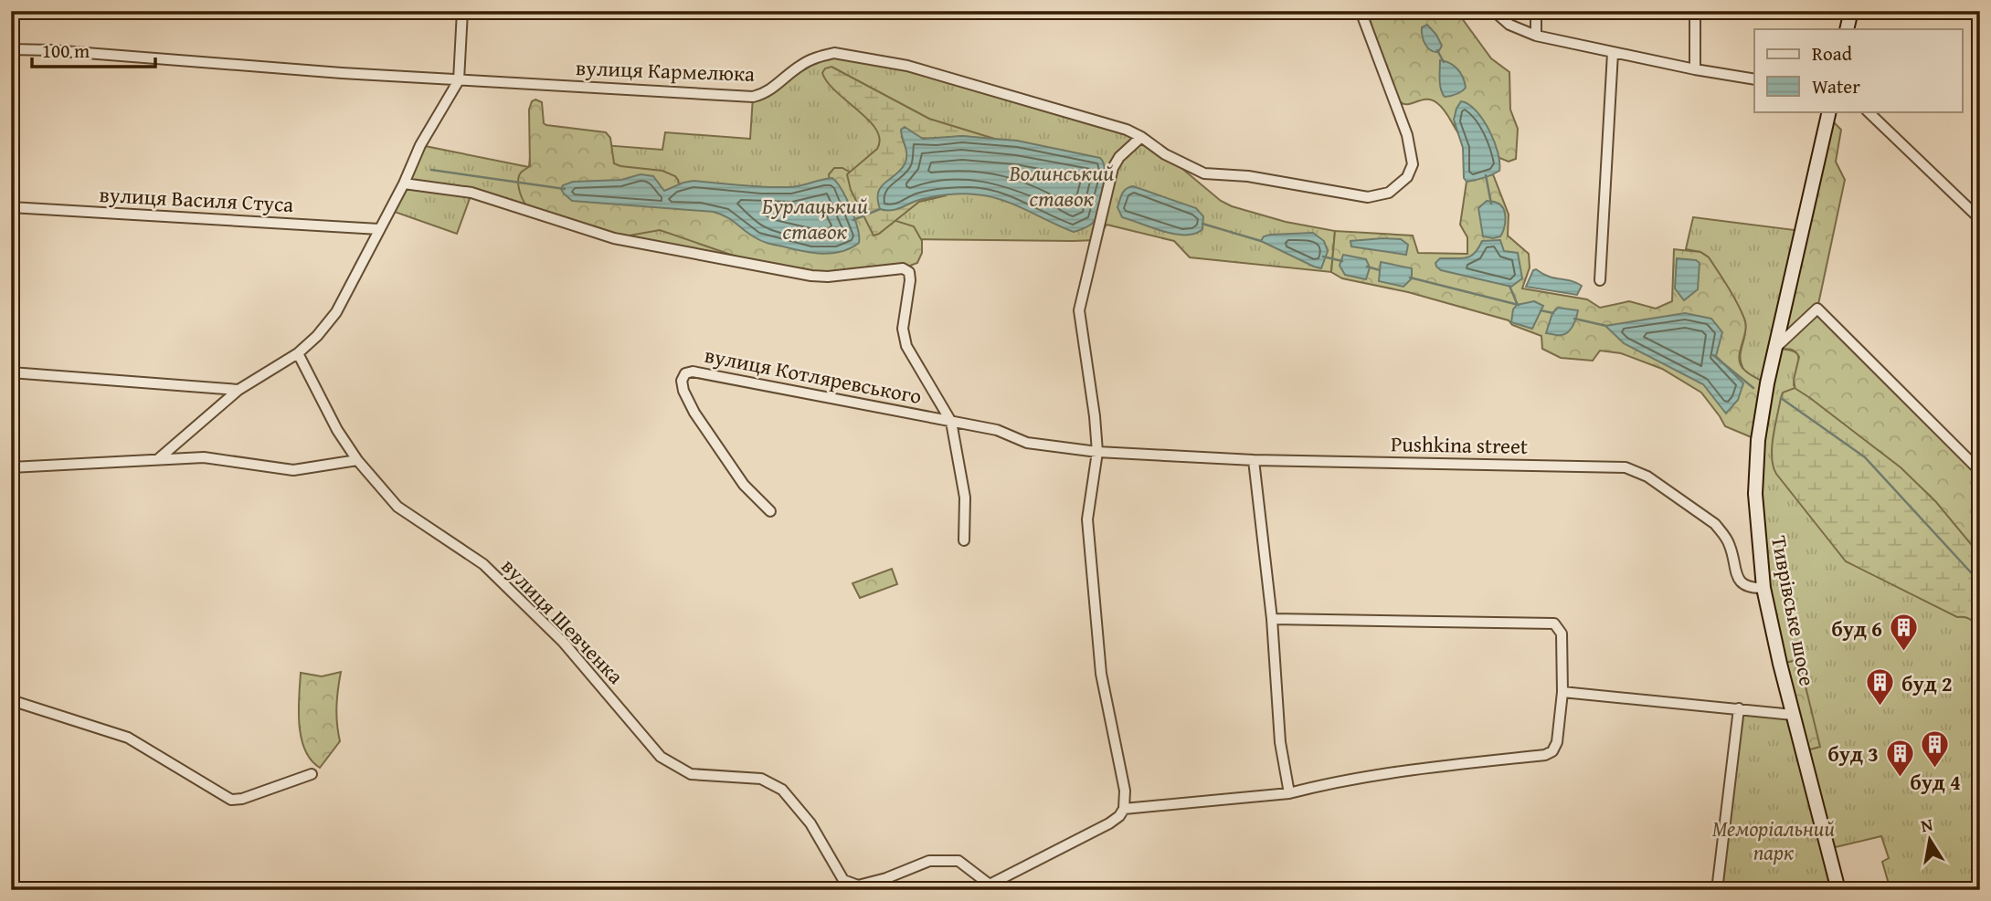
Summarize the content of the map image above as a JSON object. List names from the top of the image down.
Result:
{
  "streets": {
    "main road": ["Тиврівське шосе"],
    "street": [
      "вулиця Кармелюка",
      "вулиця Василя Стуса",
      "вулиця Котляревського",
      "Pushkina street",
      "вулиця Шевченка"
    ]
  },
  "crossings": [
    ["вулиця Котляревського", "Pushkina street"],
    ["Pushkina street", "Тиврівське шосе"]
  ],
  "water": ["Волинський ставок", "Бурлацький ставок"],
  "parks": ["Меморіальний парк"],
  "places": {
    "building": [
      "буд 6",
      "буд 2",
      "буд 4",
      "буд 3"
    ]
  },
  "legend": ["Road", "Water"],
  "scale_bar": "100 m",
  "north": "top"
}
